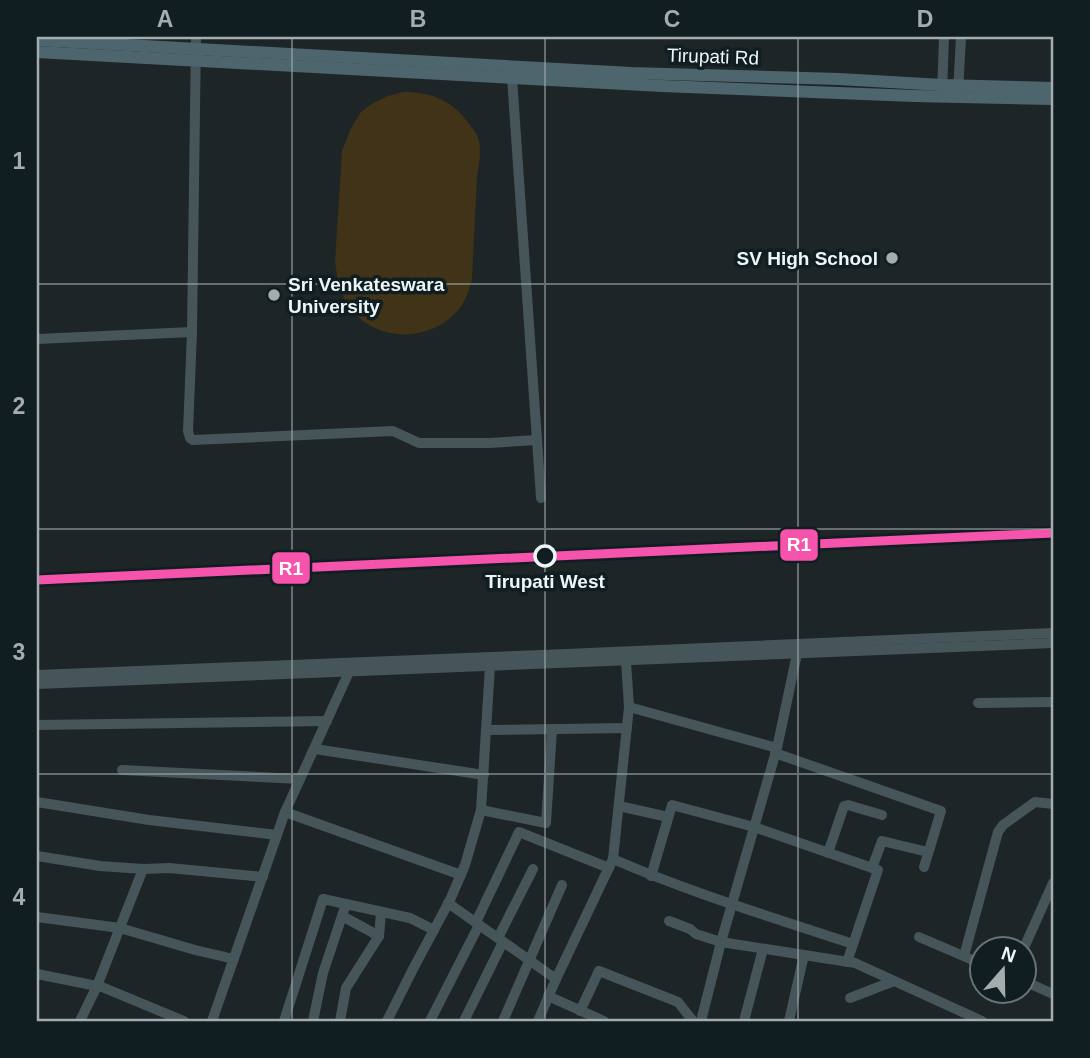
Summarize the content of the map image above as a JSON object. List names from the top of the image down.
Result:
{
  "streets": {
    "main road": ["Tirupati Rd"]
  },
  "places": ["SV High School", "Sri Venkateswara University", "Tirupati West"],
  "lines": ["transit line R1"],
  "north": "top",
  "grid": {
    "columns": [
      "A",
      "B",
      "C",
      "D"
    ],
    "rows": [
      "1",
      "2",
      "3",
      "4"
    ]
  }
}
